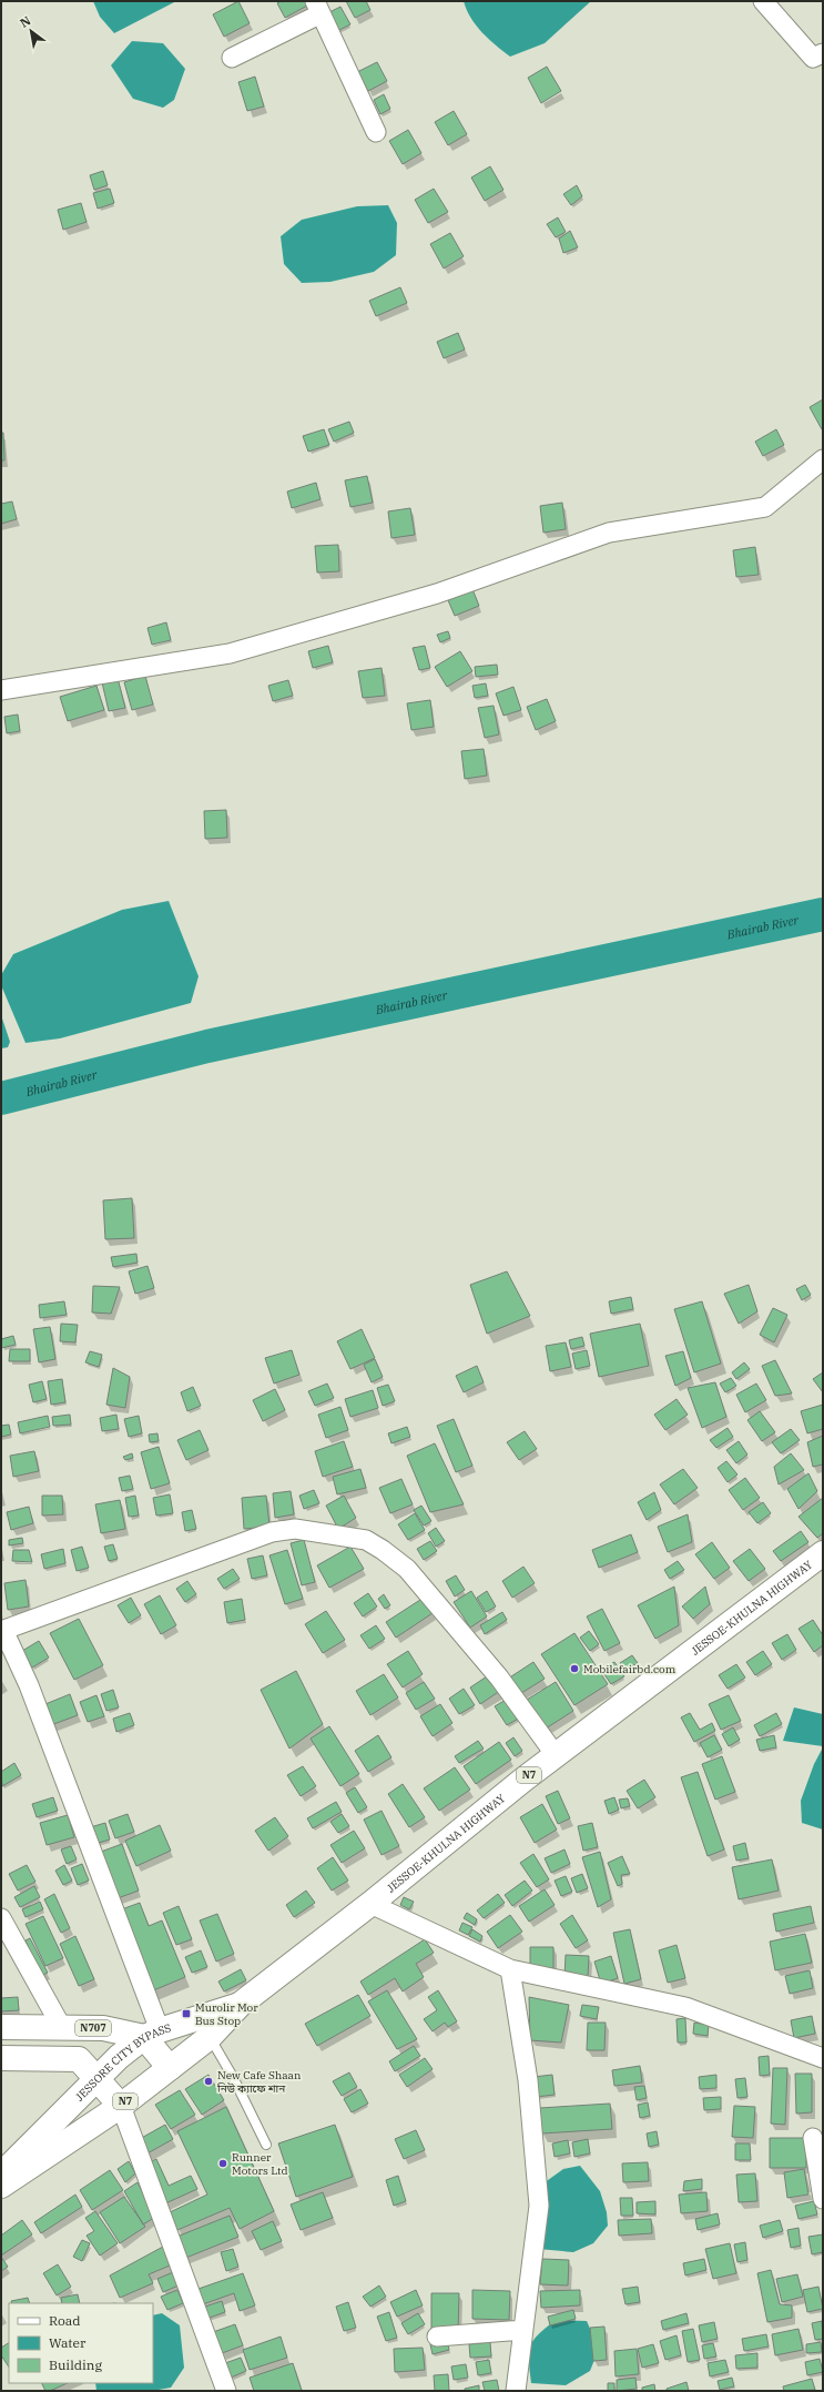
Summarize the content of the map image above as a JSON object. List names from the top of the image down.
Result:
{
  "streets": {
    "highway": [
      "JESSOE-KHULNA HIGHWAY",
      "N7",
      "N707",
      "JESSORE CITY BYPASS"
    ]
  },
  "crossings": [
    ["JESSOE-KHULNA HIGHWAY", "N7"],
    ["JESSOE-KHULNA HIGHWAY", "JESSORE CITY BYPASS"],
    ["N7", "JESSORE CITY BYPASS"],
    ["N707", "JESSORE CITY BYPASS"]
  ],
  "water": ["Bhairab River"],
  "places": {
    "other": ["Mobilefairbd.com", "New Cafe Shaan নিউ ক্যাফে শান", "Runner Motors Ltd"],
    "transit": ["Murolir Mor Bus Stop"]
  },
  "legend": ["Road", "Water", "Building"],
  "north": "top left"
}
